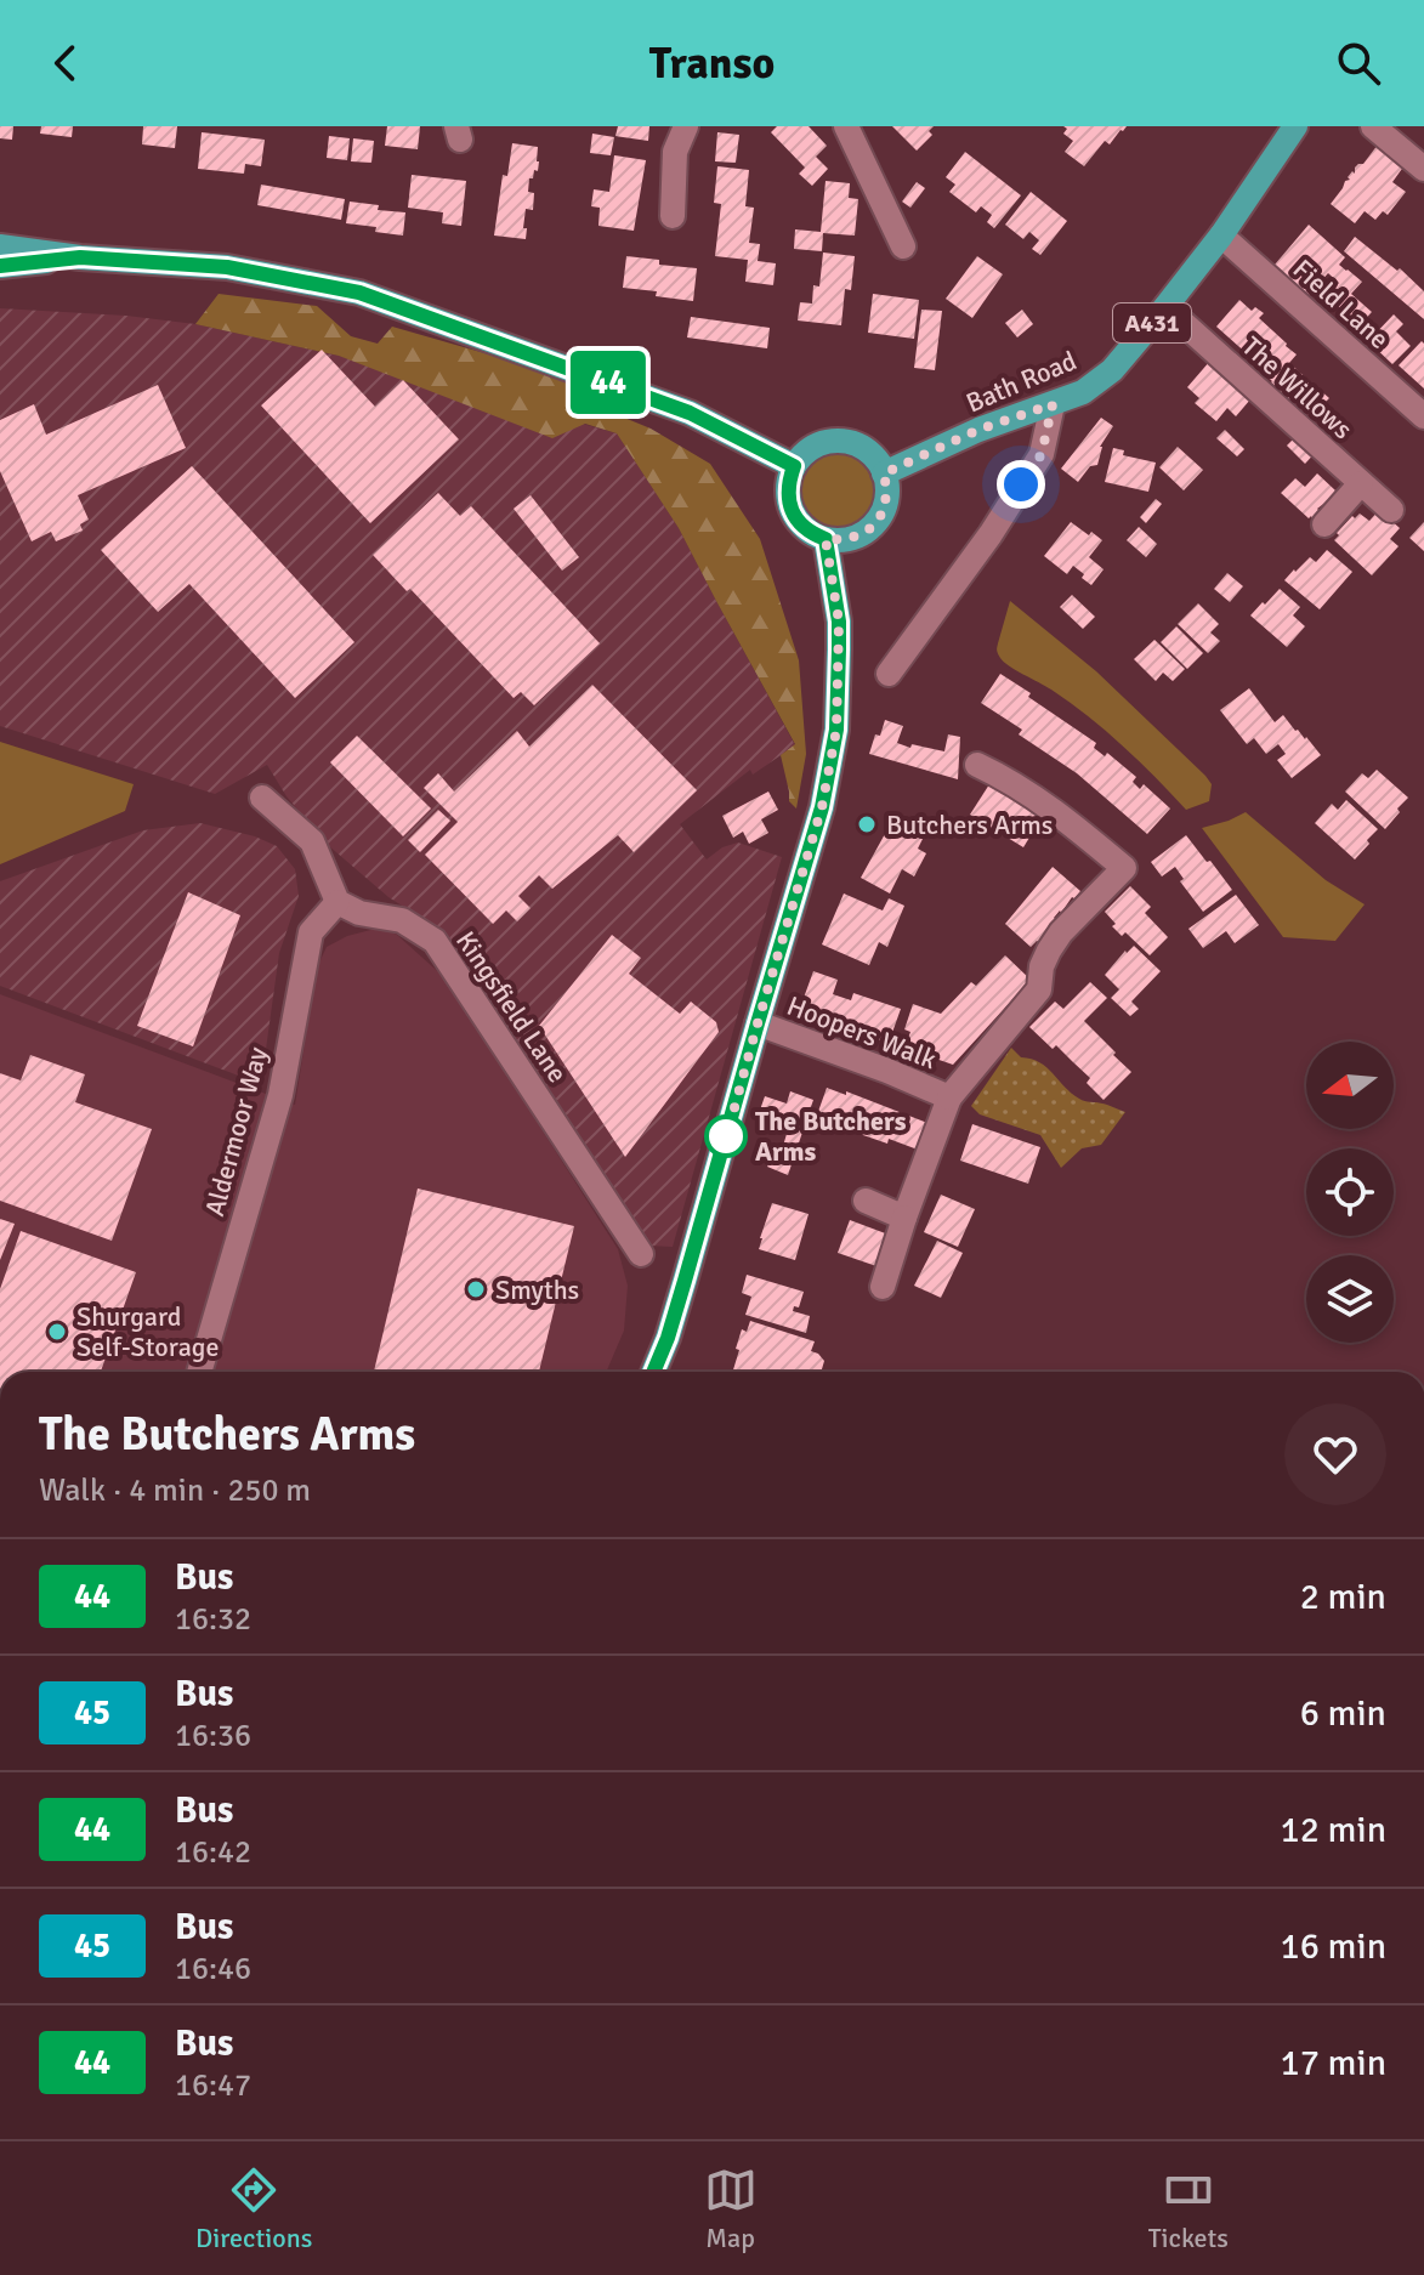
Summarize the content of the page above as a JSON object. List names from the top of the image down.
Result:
{
  "streets": {
    "main road": ["A431", "Bath Road"],
    "street": [
      "Field Lane",
      "The Willows",
      "Kingsfield Lane",
      "Hoopers Walk",
      "Aldermoor Way"
    ]
  },
  "crossings": [
    ["Field Lane", "Bath Road"],
    ["Bath Road", "The Willows"],
    ["Kingsfield Lane", "Aldermoor Way"]
  ],
  "places": [
    "Butchers Arms",
    "The Butchers Arms",
    "Smyths",
    "Shurgard Self-Storage"
  ],
  "lines": ["bus line 44"],
  "north": "left",
  "page": {
    "header": "Transo",
    "on_map": "44",
    "heading": ["The Butchers Arms", "Walk · 4 min · 250 m"],
    "list": [
      {
        "mark": "44",
        "name": "Bus",
        "note": "16:32",
        "value": "2 min"
      },
      {
        "mark": "45",
        "name": "Bus",
        "note": "16:36",
        "value": "6 min"
      },
      {
        "mark": "44",
        "name": "Bus",
        "note": "16:42",
        "value": "12 min"
      },
      {
        "mark": "45",
        "name": "Bus",
        "note": "16:46",
        "value": "16 min"
      },
      {
        "mark": "44",
        "name": "Bus",
        "note": "16:47",
        "value": "17 min"
      }
    ],
    "tabs": ["Directions", "Map", "Tickets"]
  }
}
